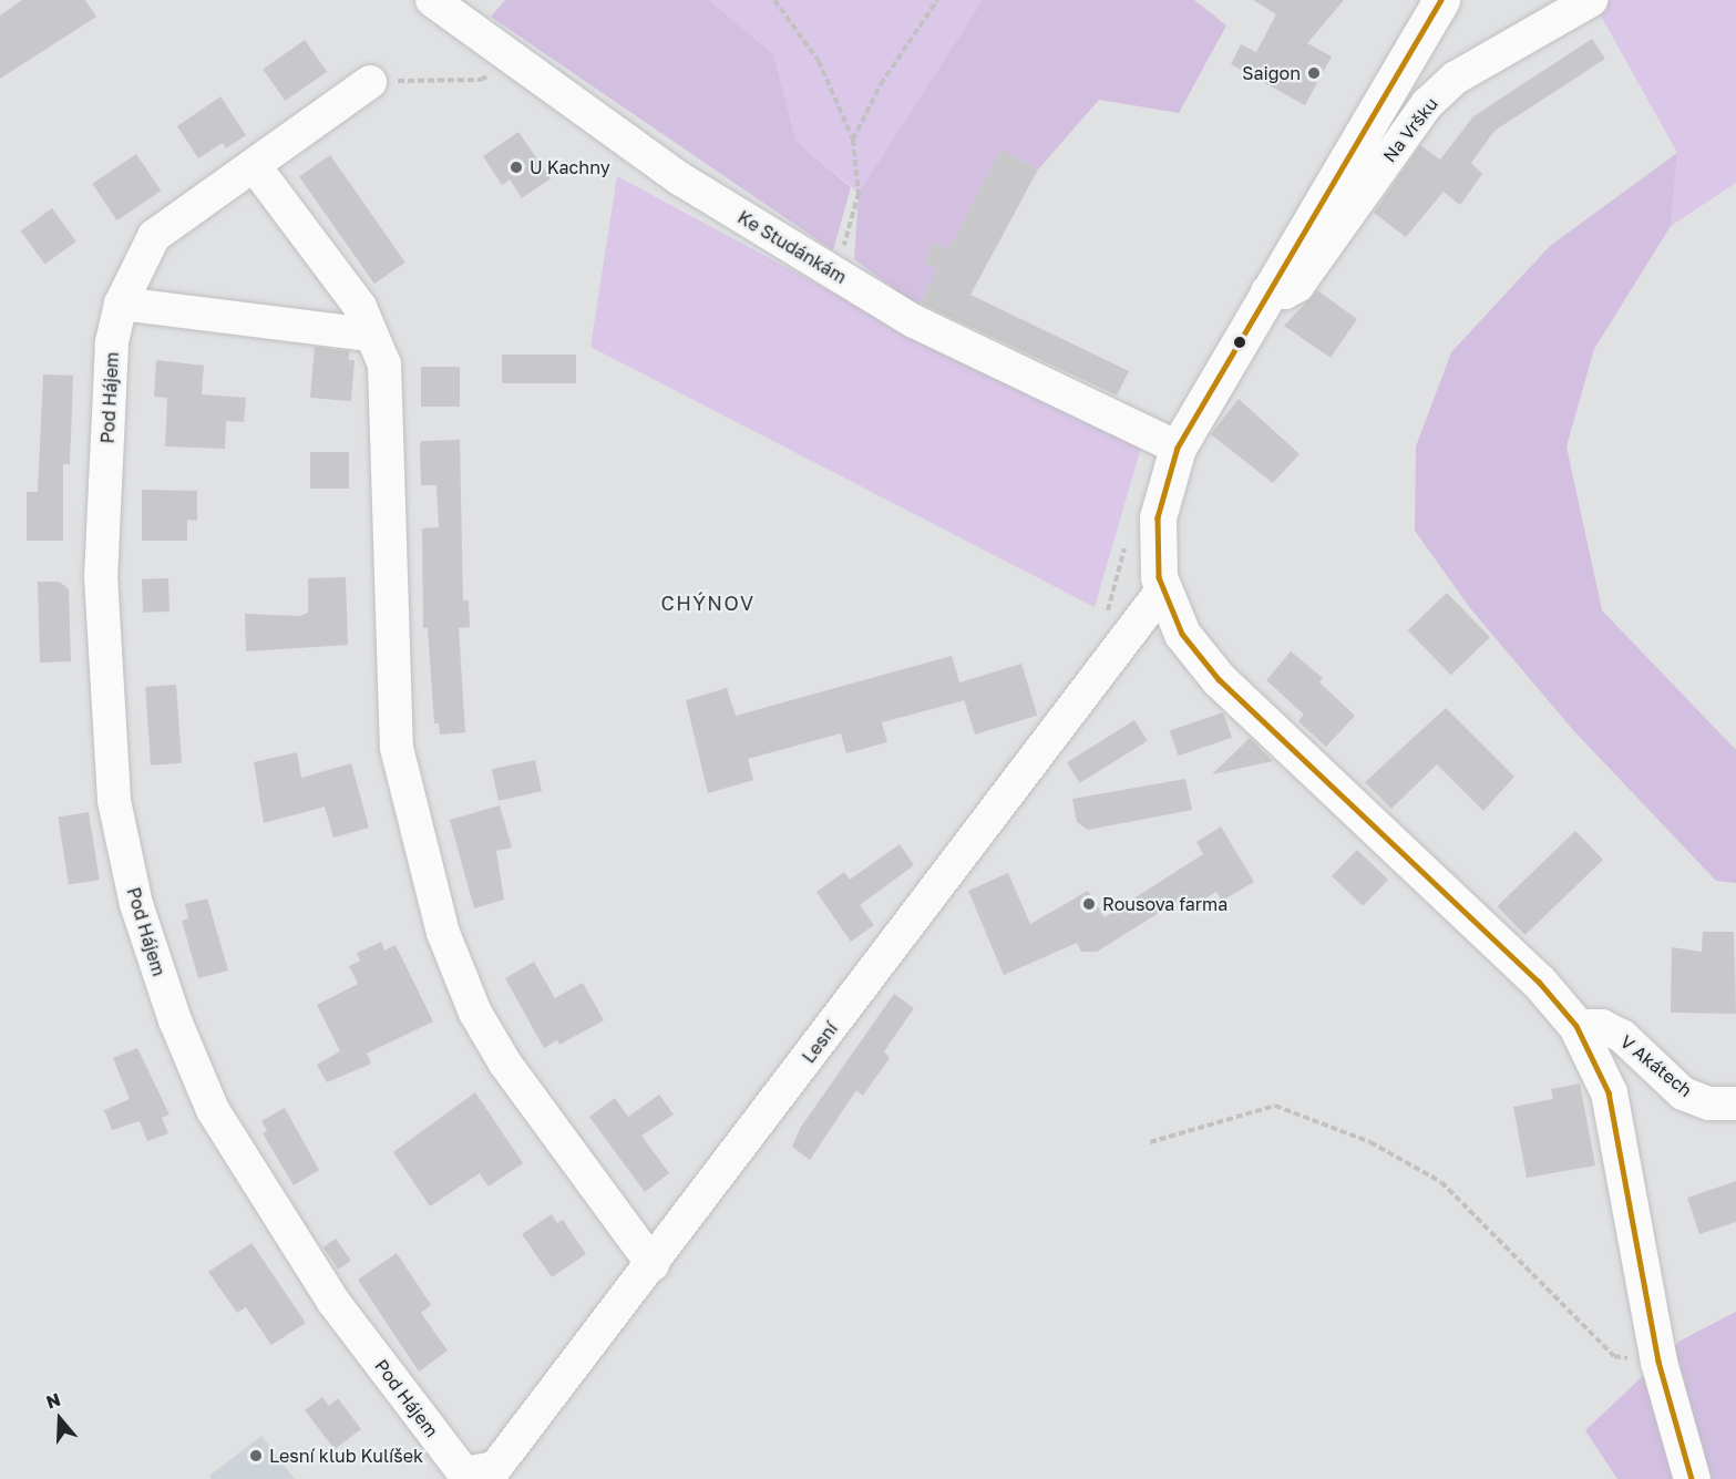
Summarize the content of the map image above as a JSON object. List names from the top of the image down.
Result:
{
  "streets": {
    "street": [
      "Na Vršku",
      "Ke Studánkám",
      "Pod Hájem",
      "Lesní",
      "V Akátech"
    ]
  },
  "crossings": [
    ["Pod Hájem", "Lesní"]
  ],
  "districts": ["CHÝNOV"],
  "places": [
    "Saigon",
    "U Kachny",
    "Rousova farma",
    "Lesní klub Kulíšek"
  ],
  "north": "top"
}
